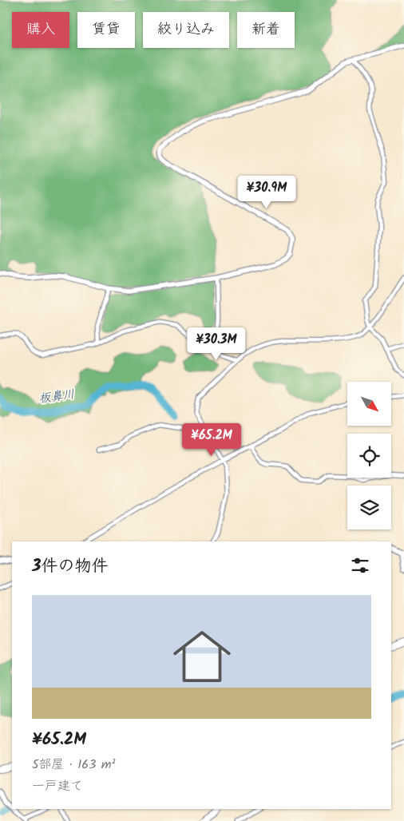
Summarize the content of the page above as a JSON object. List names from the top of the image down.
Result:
{
  "water": ["板鼻川"],
  "north": "bottom right",
  "page": {
    "chip": [
      "購入",
      "賃貸",
      "絞り込み",
      "新着"
    ],
    "price": ["¥30.9M", "¥30.3M", "¥65.2M"],
    "heading": "3件の物件",
    "list": [
      {
        "name": "¥65.2M",
        "note": "5部屋 · 163 m² · 一戸建て"
      }
    ]
  }
}
